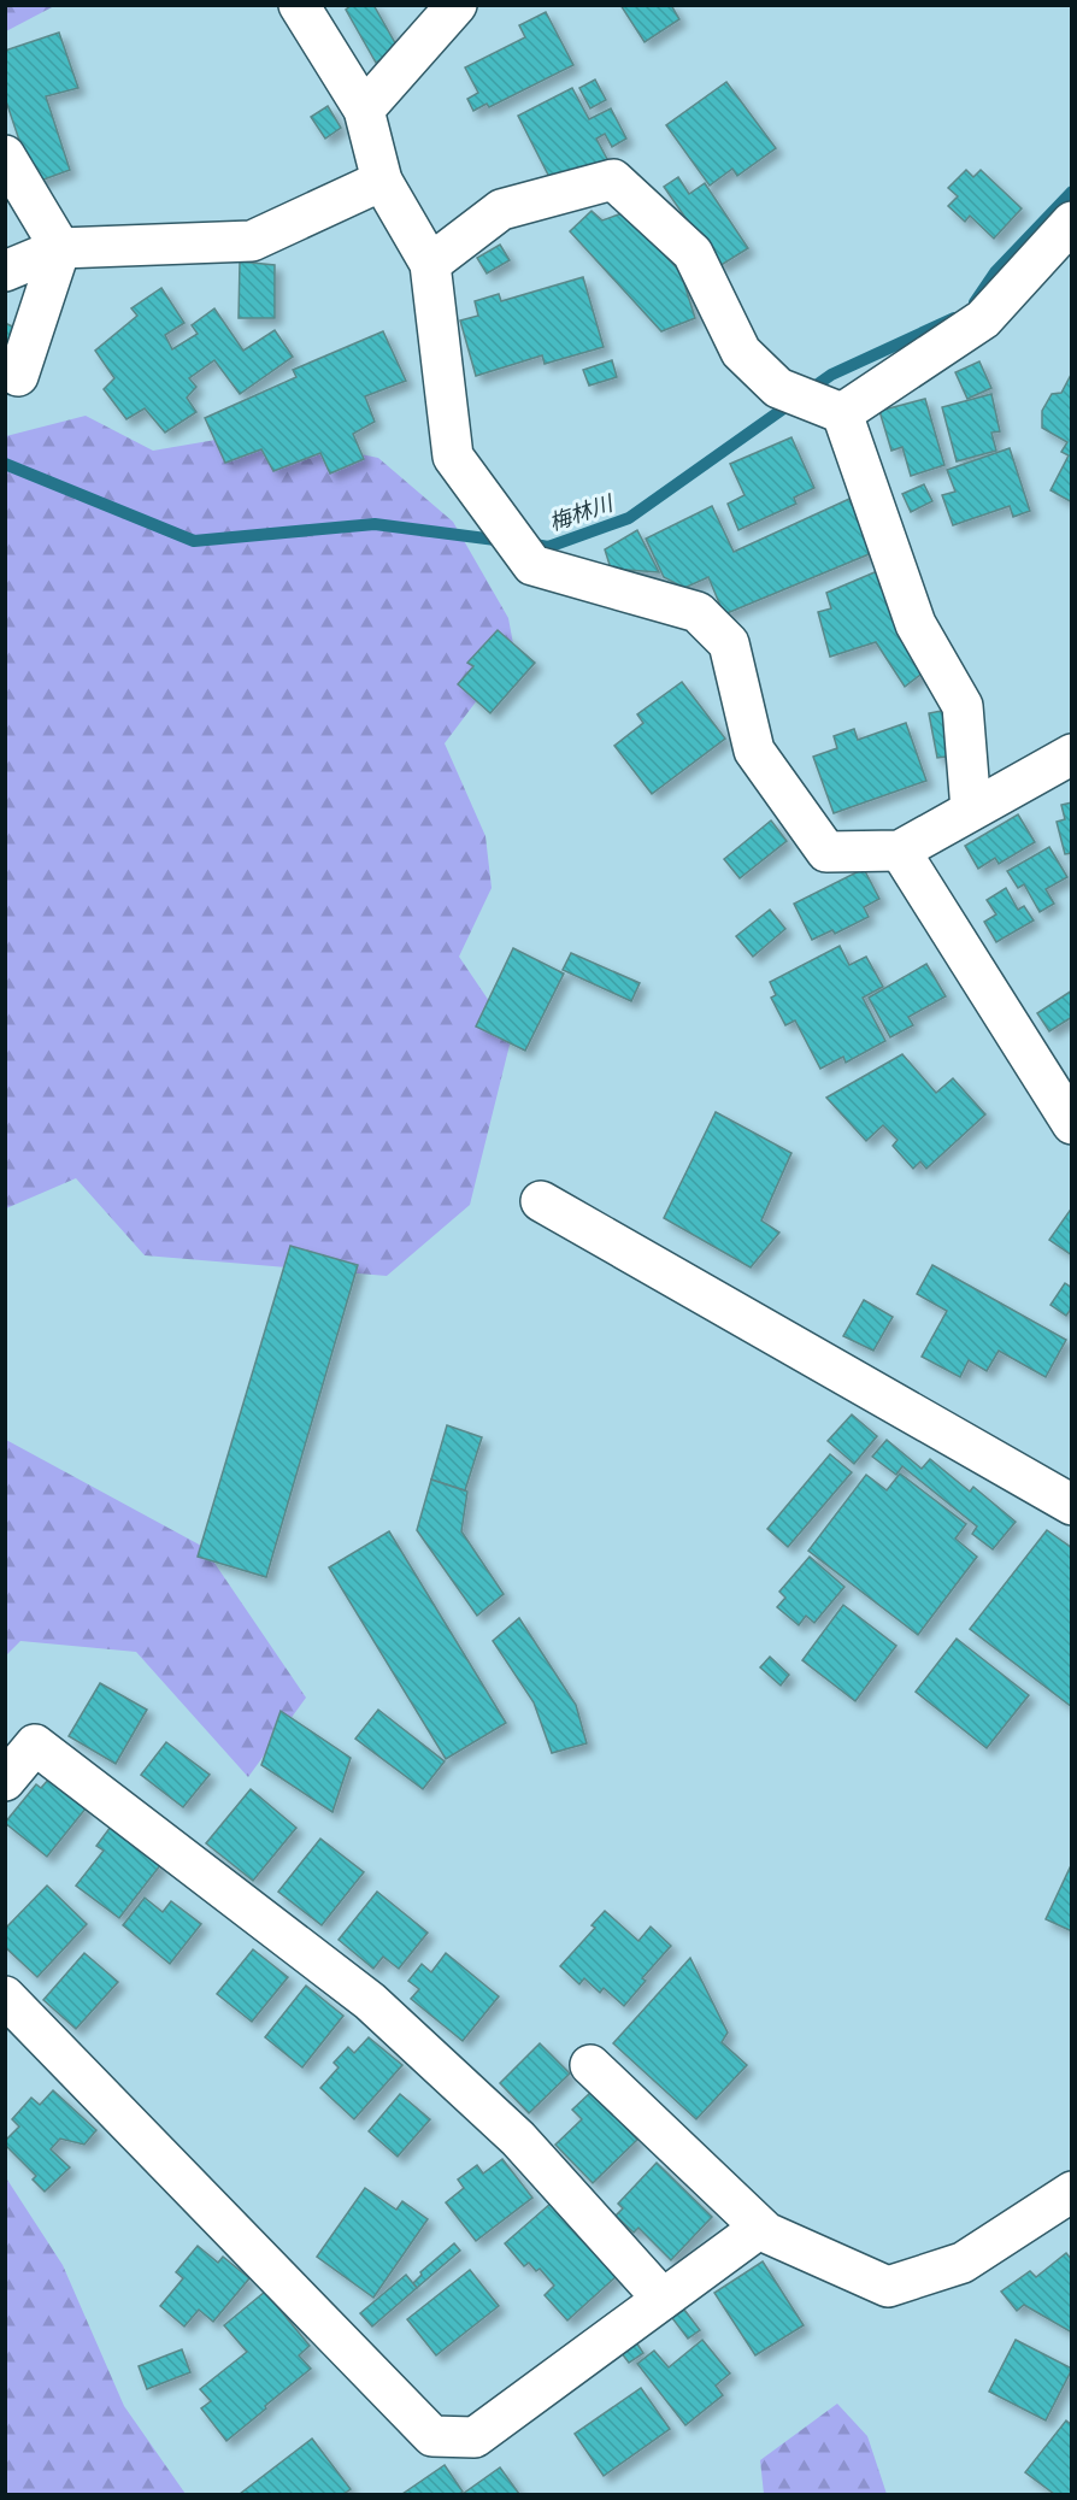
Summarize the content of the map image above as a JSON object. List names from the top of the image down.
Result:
{
  "water": ["梅林川"]
}
